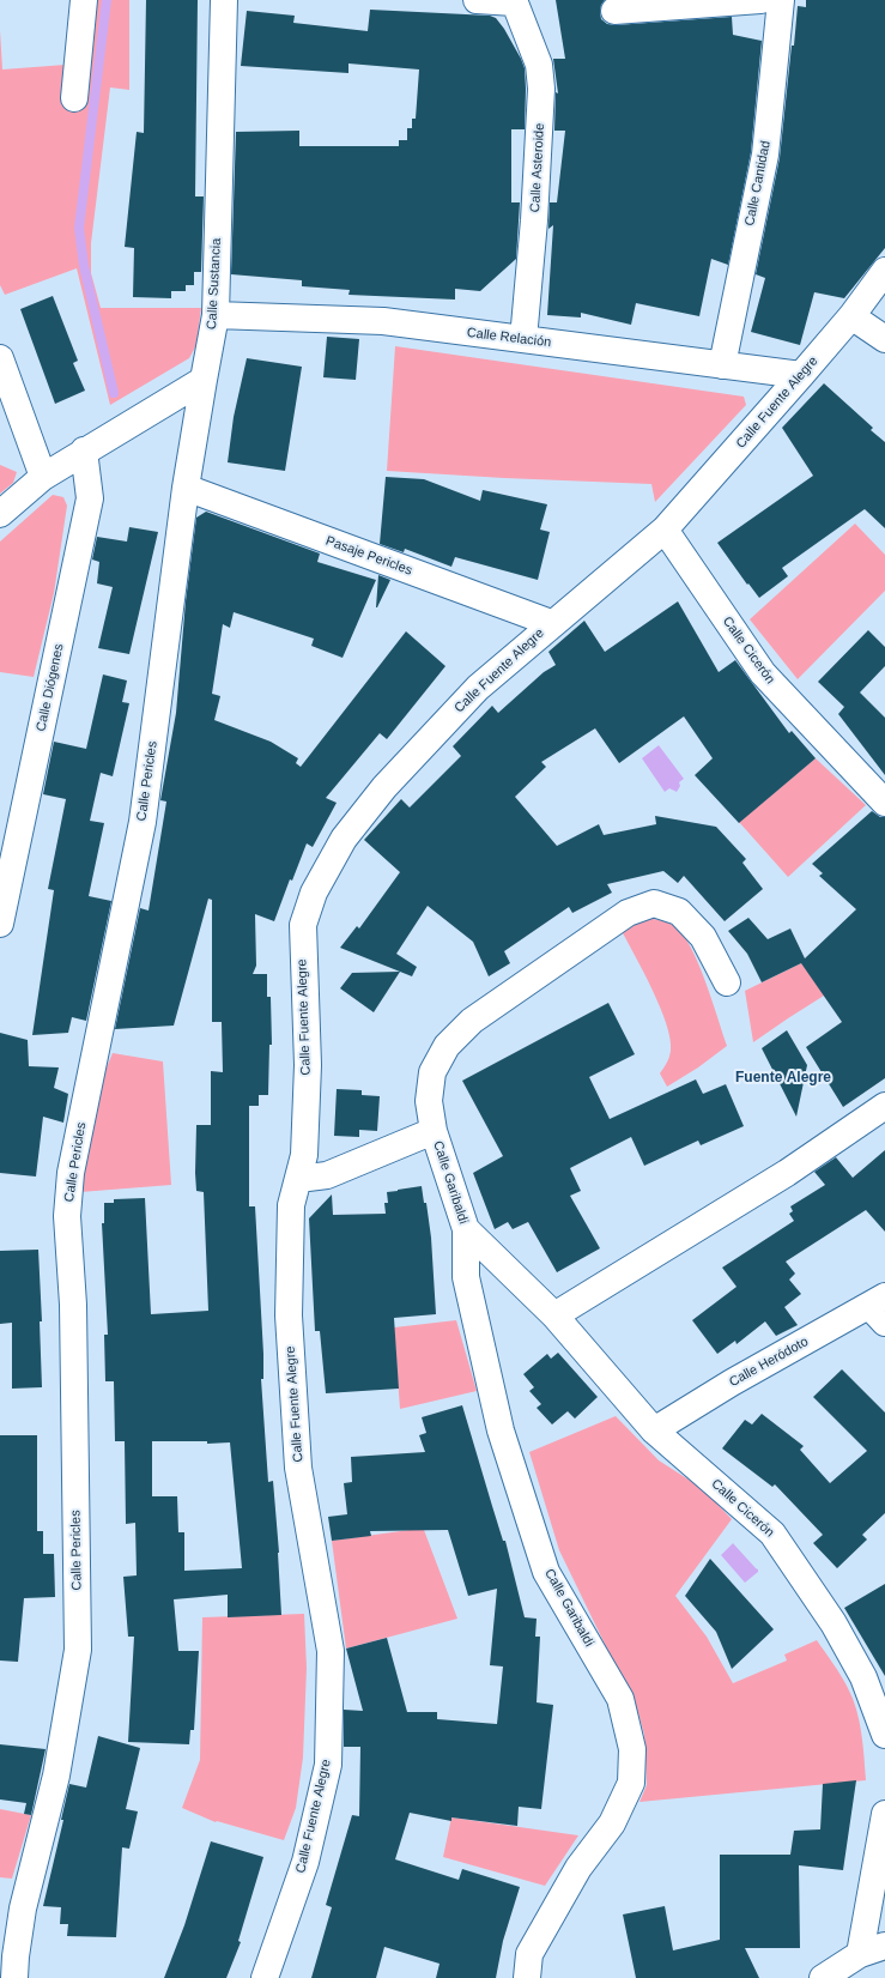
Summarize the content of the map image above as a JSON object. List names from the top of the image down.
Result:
{
  "streets": {
    "street": [
      "Calle Asteroide",
      "Calle Cantidad",
      "Calle Sustancia",
      "Calle Relación",
      "Calle Fuente Alegre",
      "Pasaje Pericles",
      "Calle Cicerón",
      "Calle Diógenes",
      "Calle Pericles",
      "Calle Garibaldi",
      "Calle Heródoto"
    ]
  },
  "crossings": [
    ["Calle Asteroide", "Calle Relación"],
    ["Calle Cantidad", "Calle Relación"],
    ["Calle Sustancia", "Calle Relación"],
    ["Calle Sustancia", "Calle Pericles"],
    ["Calle Relación", "Calle Fuente Alegre"],
    ["Calle Fuente Alegre", "Pasaje Pericles"],
    ["Calle Fuente Alegre", "Calle Cicerón"],
    ["Calle Fuente Alegre", "Calle Garibaldi"],
    ["Pasaje Pericles", "Calle Pericles"],
    ["Calle Cicerón", "Calle Garibaldi"],
    ["Calle Cicerón", "Calle Heródoto"]
  ],
  "districts": ["Fuente Alegre"]
}
